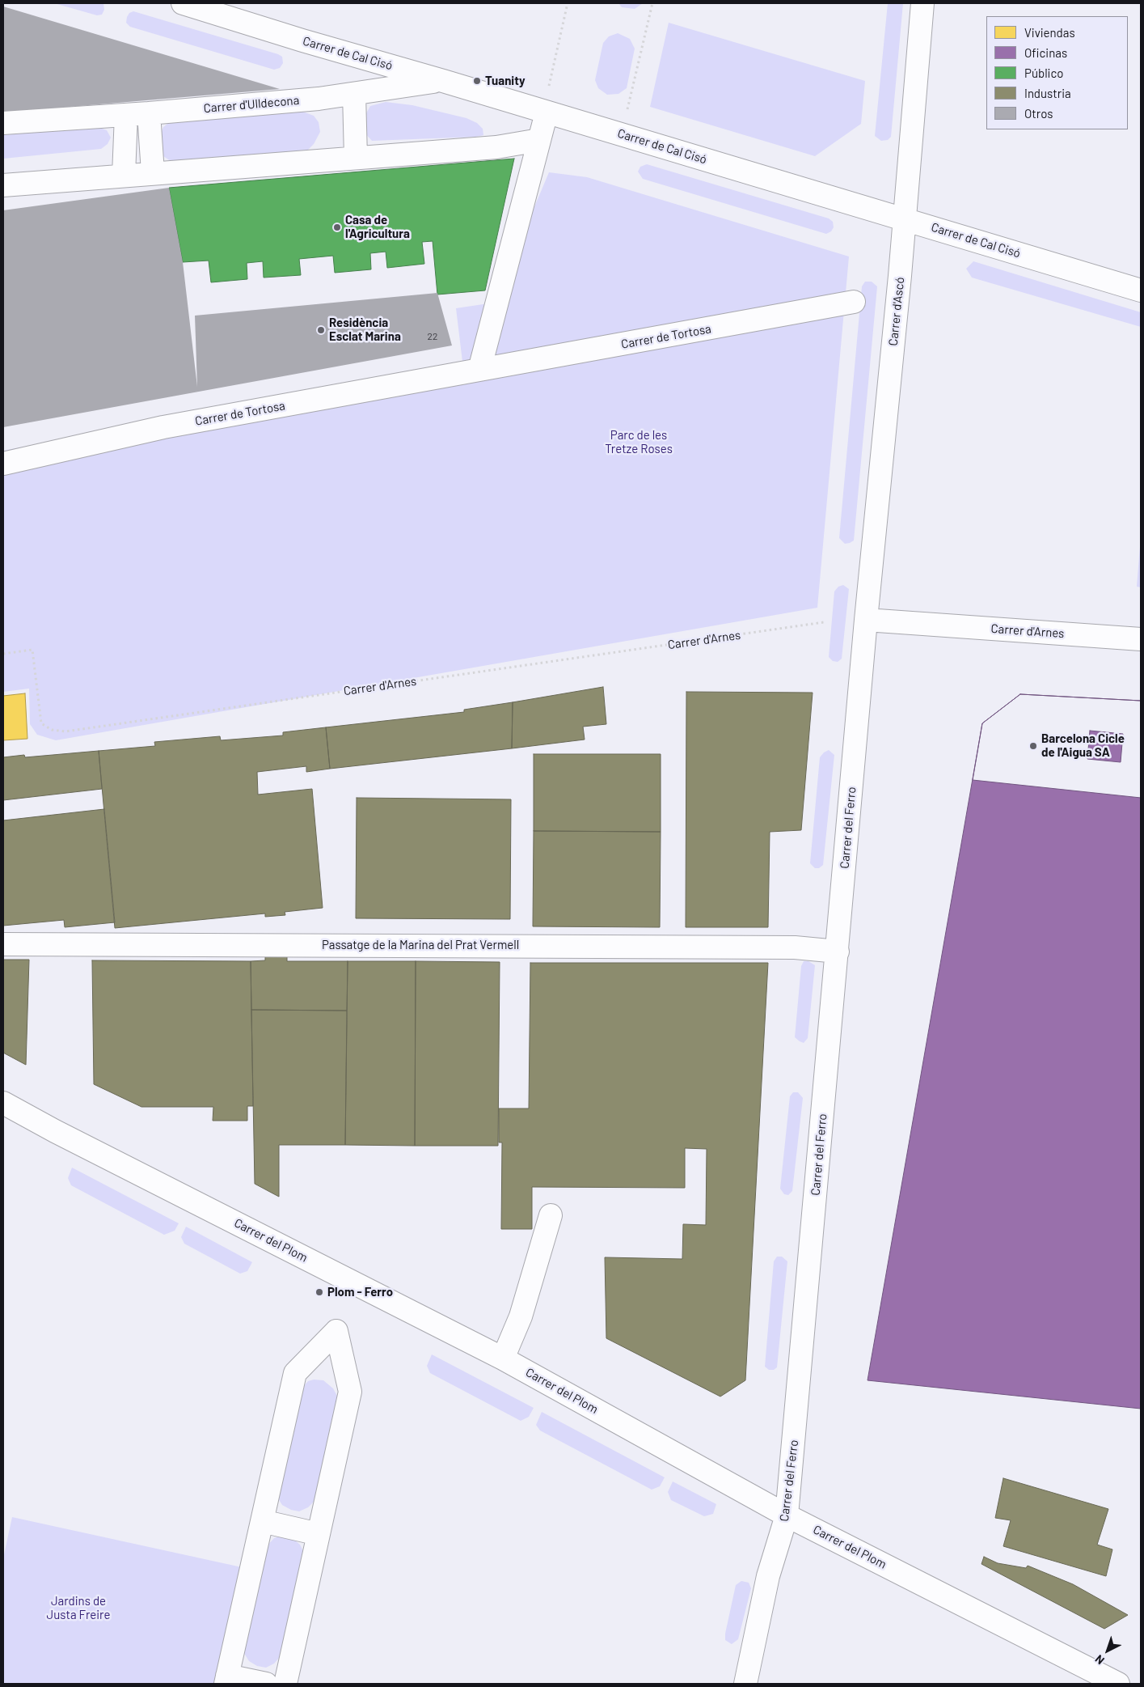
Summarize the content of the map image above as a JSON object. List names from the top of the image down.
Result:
{
  "streets": {
    "street": [
      "Carrer de Cal Cisó",
      "Carrer d'Ulldecona",
      "Carrer d'Ascó",
      "Carrer de Tortosa",
      "Carrer d'Arnes",
      "Carrer del Ferro",
      "Passatge de la Marina del Prat Vermell",
      "Carrer del Plom"
    ]
  },
  "crossings": [
    ["Carrer de Cal Cisó", "Carrer d'Ulldecona"],
    ["Carrer de Cal Cisó", "Carrer d'Ascó"],
    ["Carrer d'Ascó", "Carrer d'Arnes"],
    ["Carrer d'Ascó", "Carrer del Ferro"],
    ["Carrer d'Arnes", "Carrer del Ferro"],
    ["Carrer del Ferro", "Passatge de la Marina del Prat Vermell"],
    ["Carrer del Ferro", "Carrer del Plom"]
  ],
  "parks": ["Parc de les Tretze Roses", "Jardins de Justa Freire"],
  "places": [
    "Tuanity",
    "Casa de l'Agricultura",
    "Residència Esclat Marina",
    "Barcelona Cicle de l'Aigua SA",
    "Plom - Ferro"
  ],
  "house_numbers": ["22"],
  "legend": [
    "Viviendas",
    "Oficinas",
    "Público",
    "Industria",
    "Otros"
  ],
  "north": "bottom left"
}
